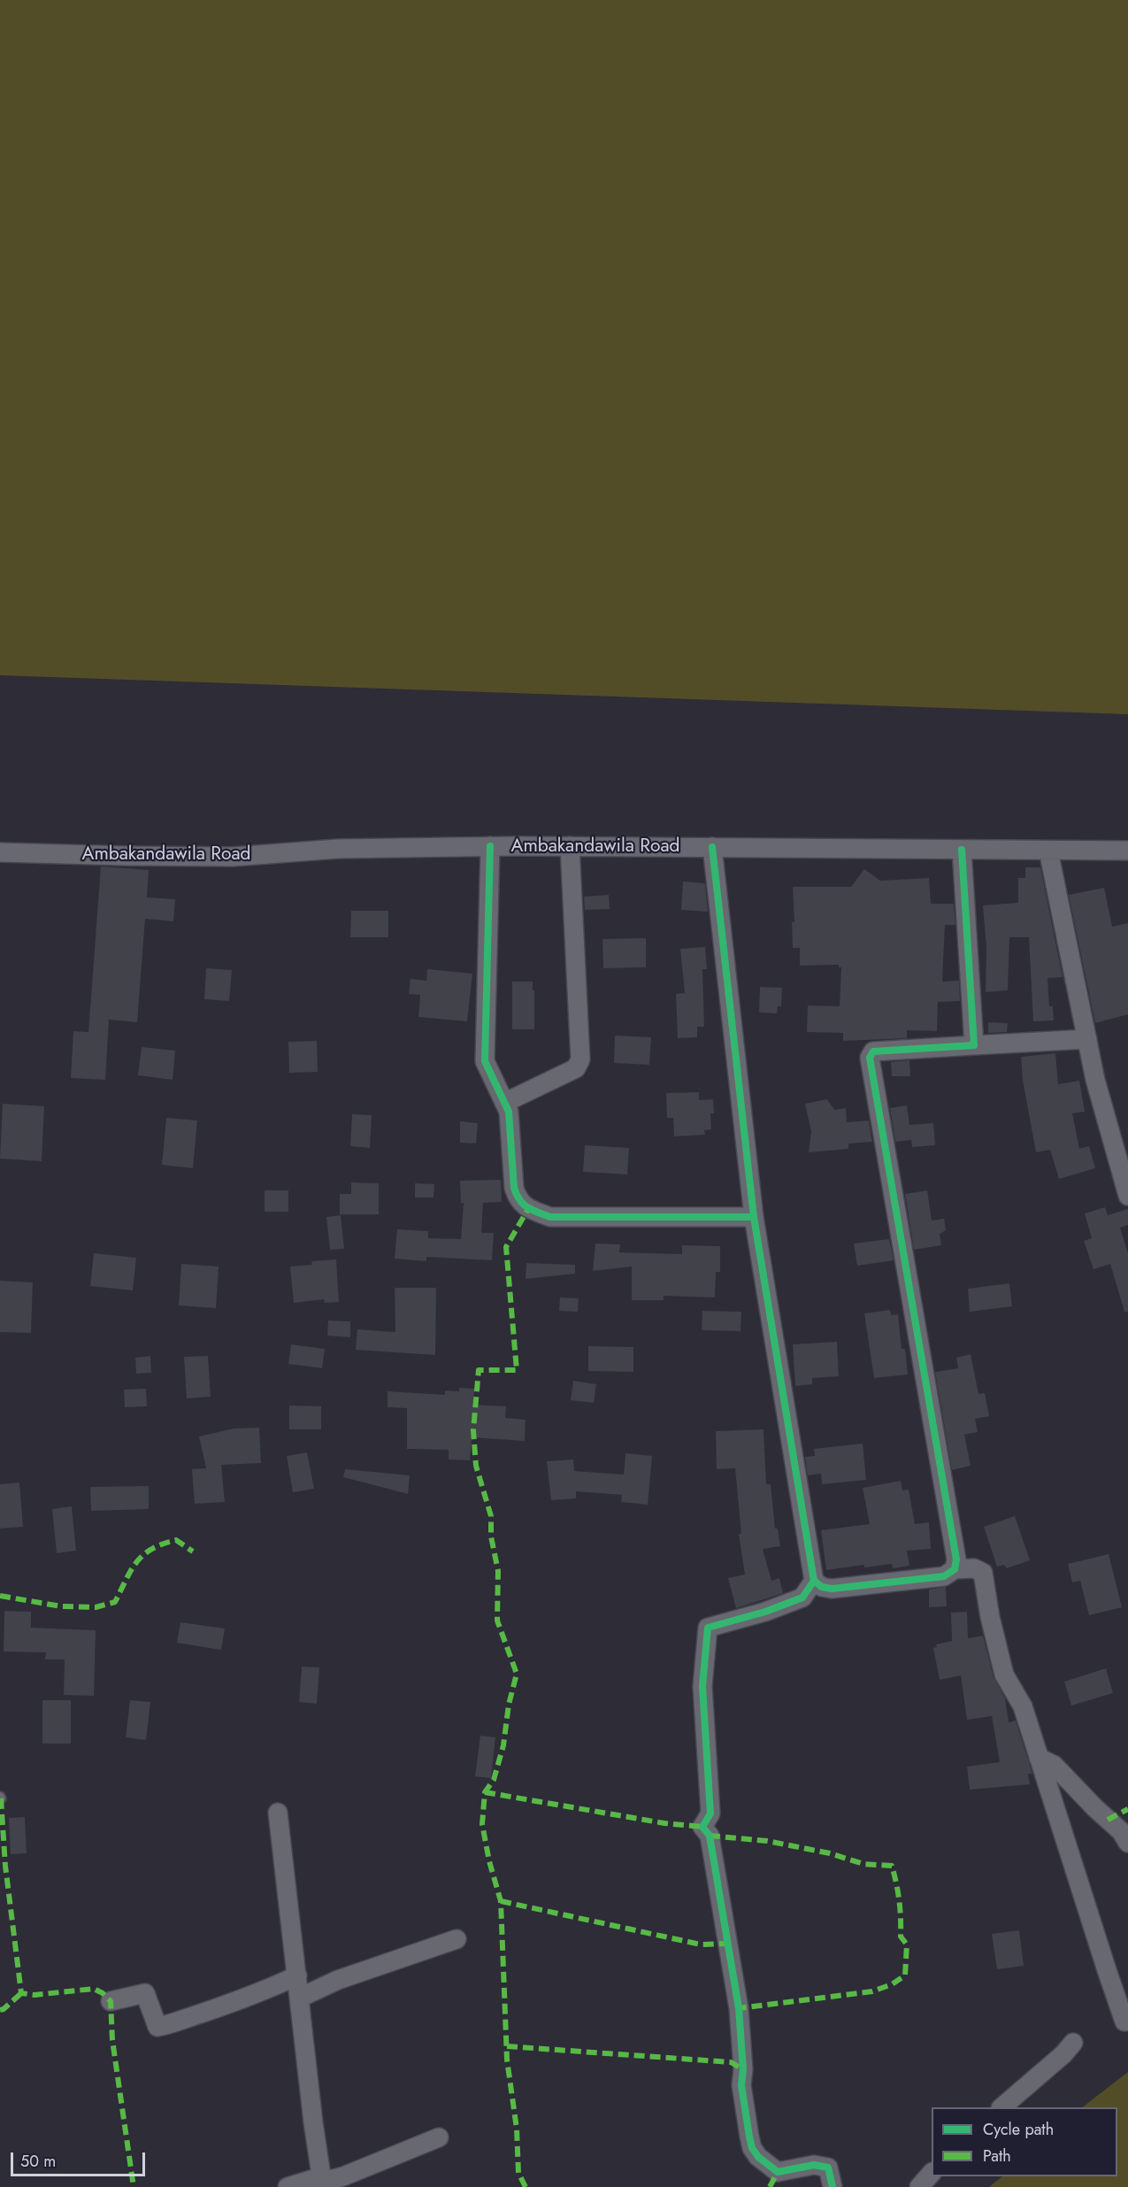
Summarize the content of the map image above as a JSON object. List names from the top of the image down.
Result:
{
  "streets": {
    "street": ["Ambakandawila Road"]
  },
  "legend": ["Cycle path", "Path"],
  "scale_bar": "50 m"
}
